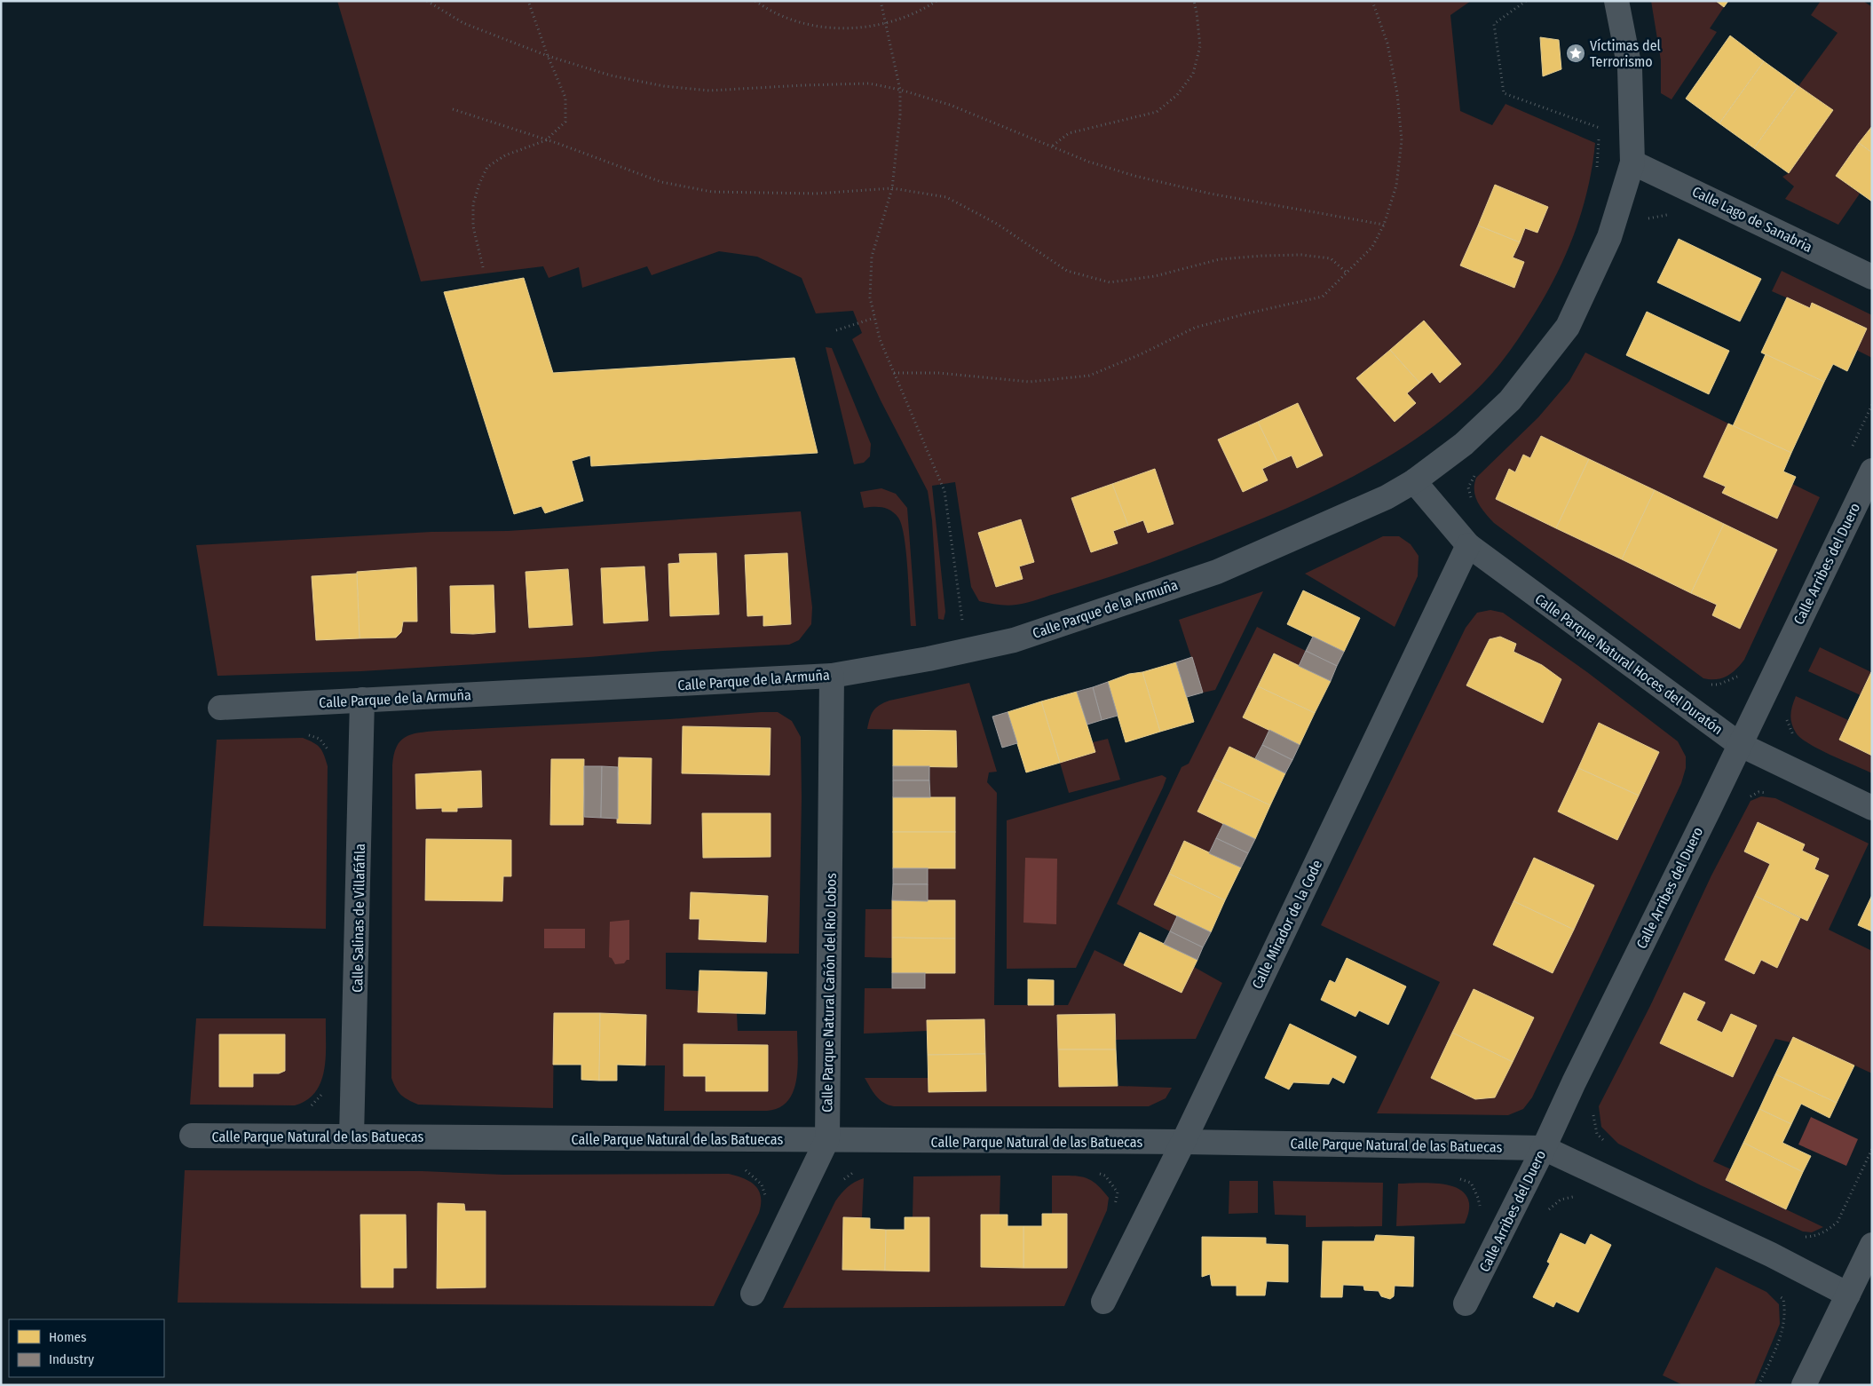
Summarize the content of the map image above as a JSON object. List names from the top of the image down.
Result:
{
  "streets": {
    "street": [
      "Calle Lago de Sanabria",
      "Calle Arribes del Duero",
      "Calle Parque de la Armuña",
      "Calle Parque Natural Hoces del Duratón",
      "Calle Salinas de Villafáfila",
      "Calle Mirador de la Code",
      "Calle Parque Natural Cañón del Río Lobos",
      "Calle Parque Natural de las Batuecas"
    ]
  },
  "crossings": [
    ["Calle Lago de Sanabria", "Calle Parque de la Armuña"],
    ["Calle Arribes del Duero", "Calle Parque Natural Hoces del Duratón"],
    ["Calle Arribes del Duero", "Calle Parque Natural de las Batuecas"],
    ["Calle Parque de la Armuña", "Calle Parque Natural Hoces del Duratón"],
    ["Calle Parque de la Armuña", "Calle Salinas de Villafáfila"],
    ["Calle Parque de la Armuña", "Calle Parque Natural Cañón del Río Lobos"],
    ["Calle Parque Natural Hoces del Duratón", "Calle Mirador de la Code"],
    ["Calle Salinas de Villafáfila", "Calle Parque Natural de las Batuecas"],
    ["Calle Mirador de la Code", "Calle Parque Natural de las Batuecas"],
    ["Calle Parque Natural Cañón del Río Lobos", "Calle Parque Natural de las Batuecas"]
  ],
  "places": {
    "place": ["Víctimas del Terrorismo"]
  },
  "legend": ["Homes", "Industry"]
}
